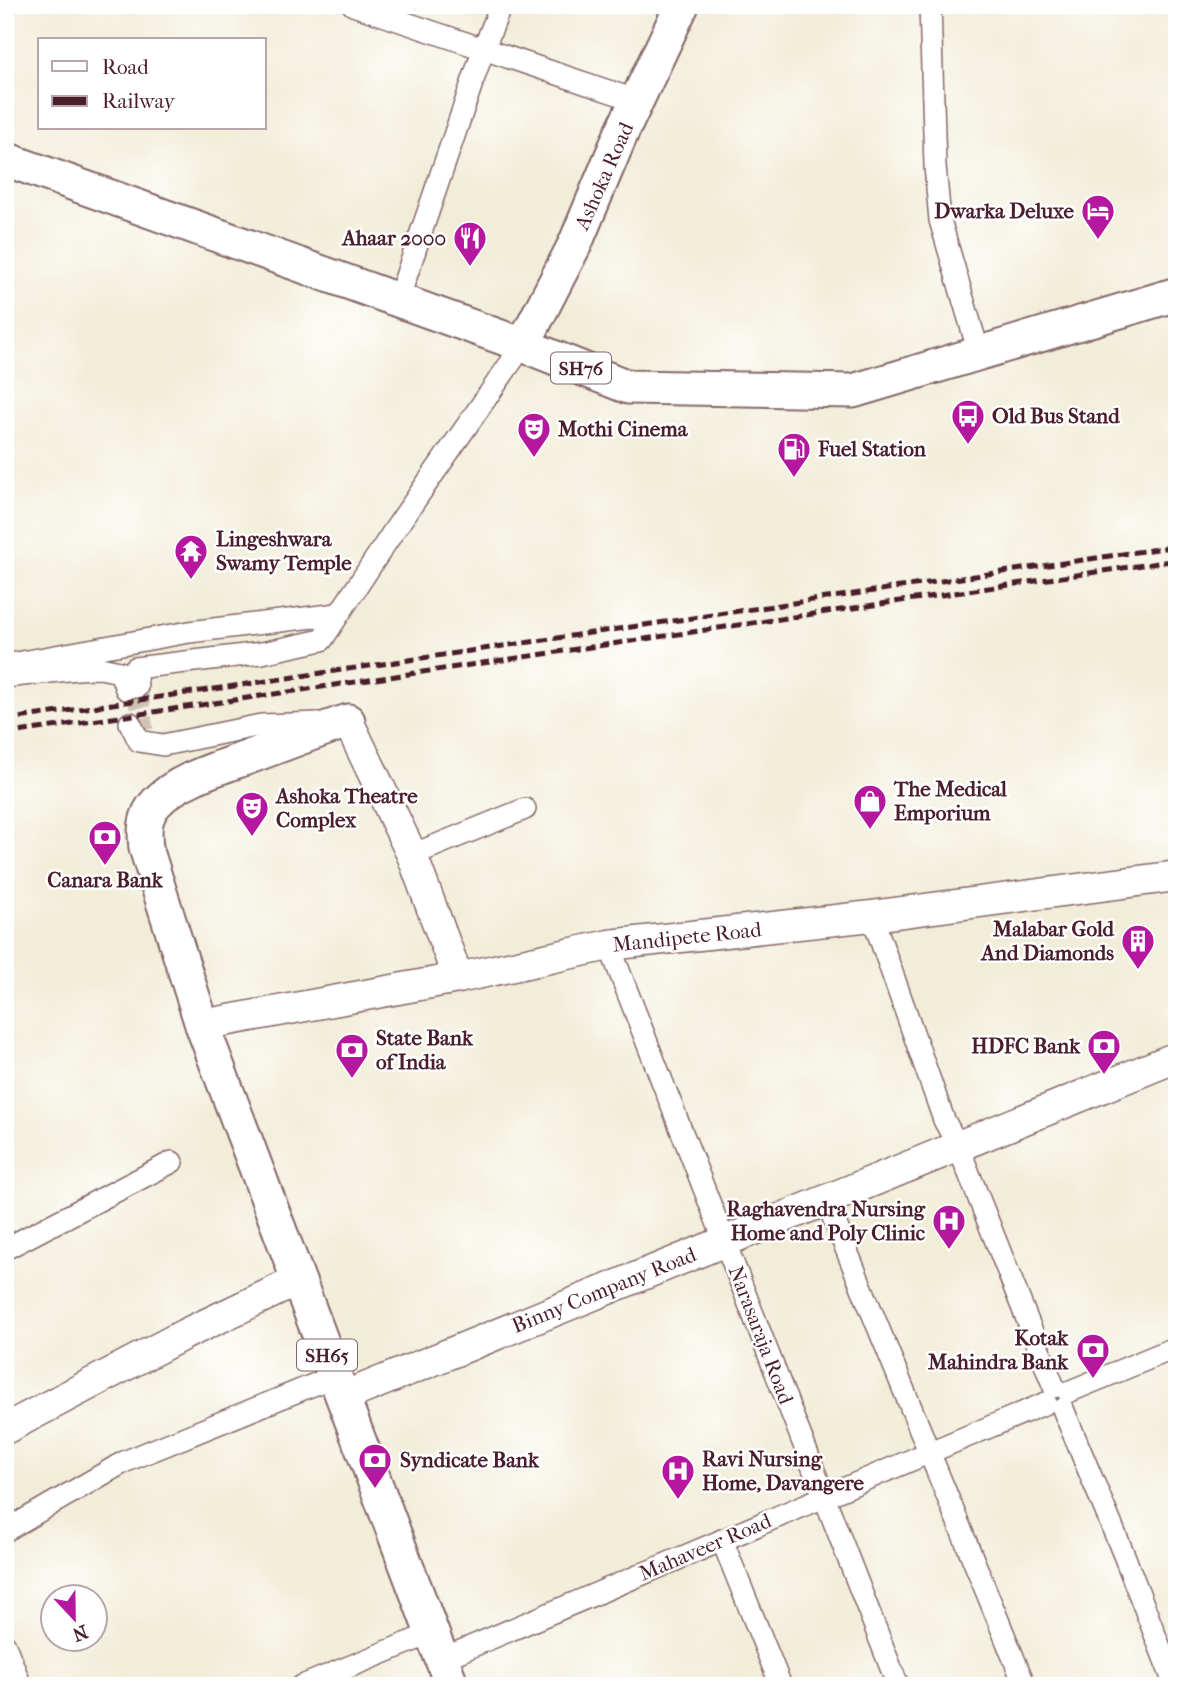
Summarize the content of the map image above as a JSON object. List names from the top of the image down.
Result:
{
  "streets": {
    "main road": [
      "Ashoka Road",
      "SH76",
      "Mandipete Road",
      "Binny Company Road",
      "SH65"
    ],
    "street": ["Narasaraja Road", "Mahaveer Road"]
  },
  "crossings": [
    ["Ashoka Road", "SH76"],
    ["Mandipete Road", "Narasaraja Road"],
    ["Mandipete Road", "SH65"],
    ["Binny Company Road", "Narasaraja Road"],
    ["Binny Company Road", "SH65"],
    ["Narasaraja Road", "Mahaveer Road"],
    ["SH65", "Mahaveer Road"]
  ],
  "places": {
    "hotel": ["Dwarka Deluxe"],
    "restaurant": ["Ahaar 2000"],
    "bus stop": ["Old Bus Stand"],
    "theatre": ["Mothi Cinema", "Ashoka Theatre Complex"],
    "fuel station": ["Fuel Station"],
    "temple": ["Lingeshwara Swamy Temple"],
    "shop": ["The Medical Emporium"],
    "bank": [
      "Canara Bank",
      "HDFC Bank",
      "State Bank of India",
      "Kotak Mahindra Bank",
      "Syndicate Bank"
    ],
    "building": ["Malabar Gold And Diamonds"],
    "hospital": ["Raghavendra Nursing Home and Poly Clinic", "Ravi Nursing Home, Davangere"]
  },
  "legend": ["Road", "Railway"],
  "north": "bottom"
}
